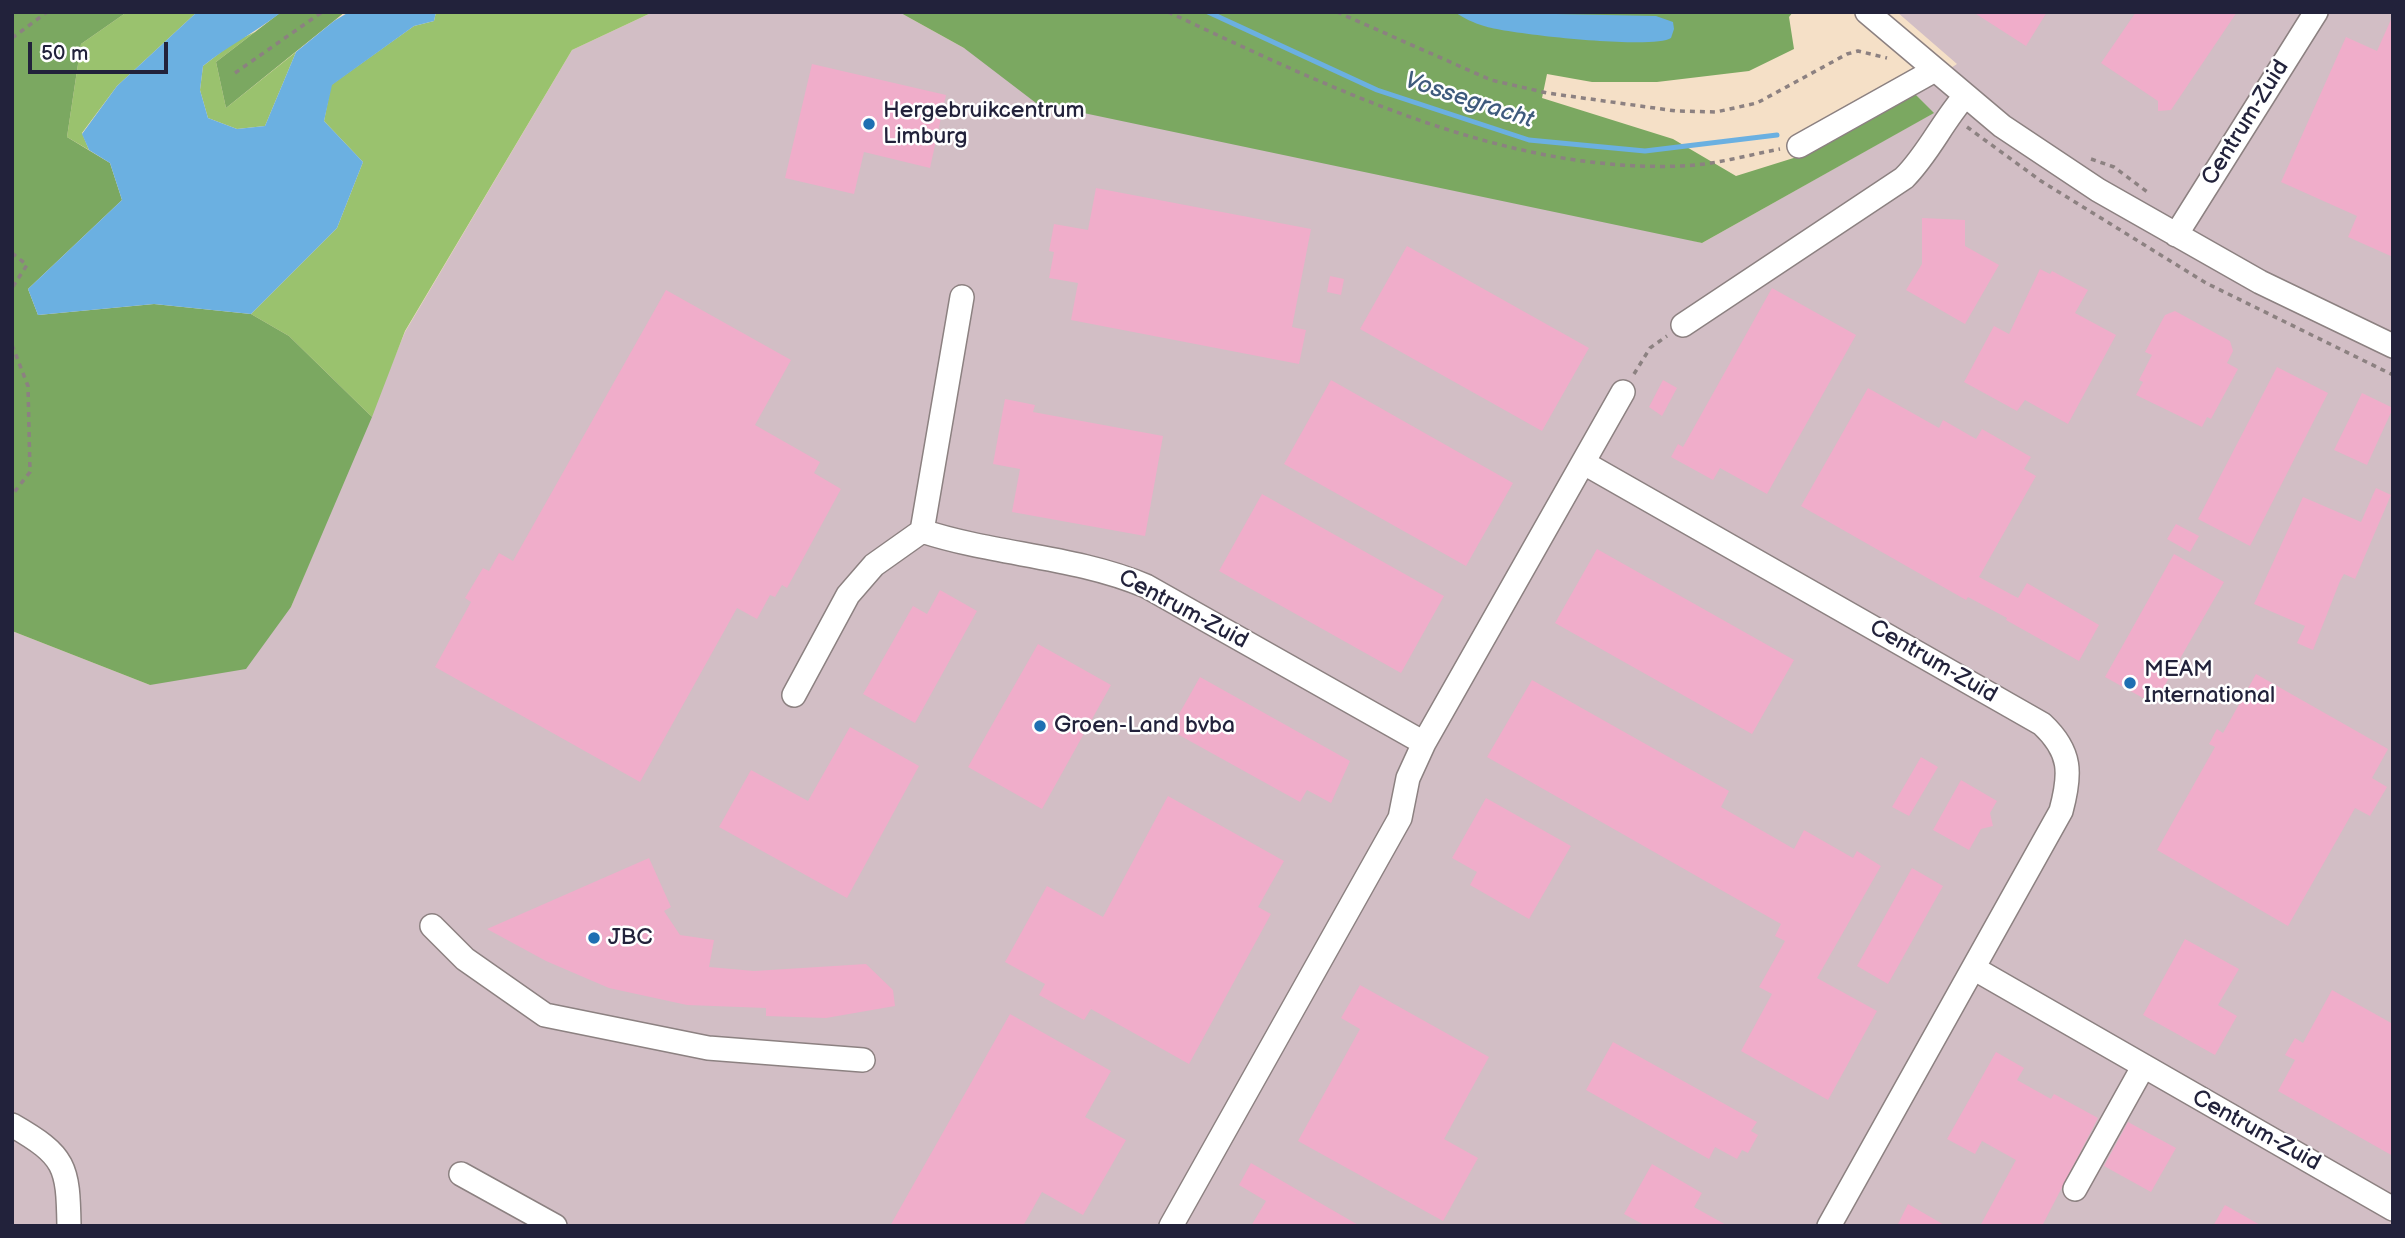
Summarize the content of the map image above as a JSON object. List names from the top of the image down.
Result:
{
  "streets": {
    "street": ["Centrum-Zuid"]
  },
  "water": ["Vossegracht"],
  "places": [
    "Hergebruikcentrum Limburg",
    "MEAM International",
    "Groen-Land bvba",
    "JBC"
  ],
  "scale_bar": "50 m"
}
